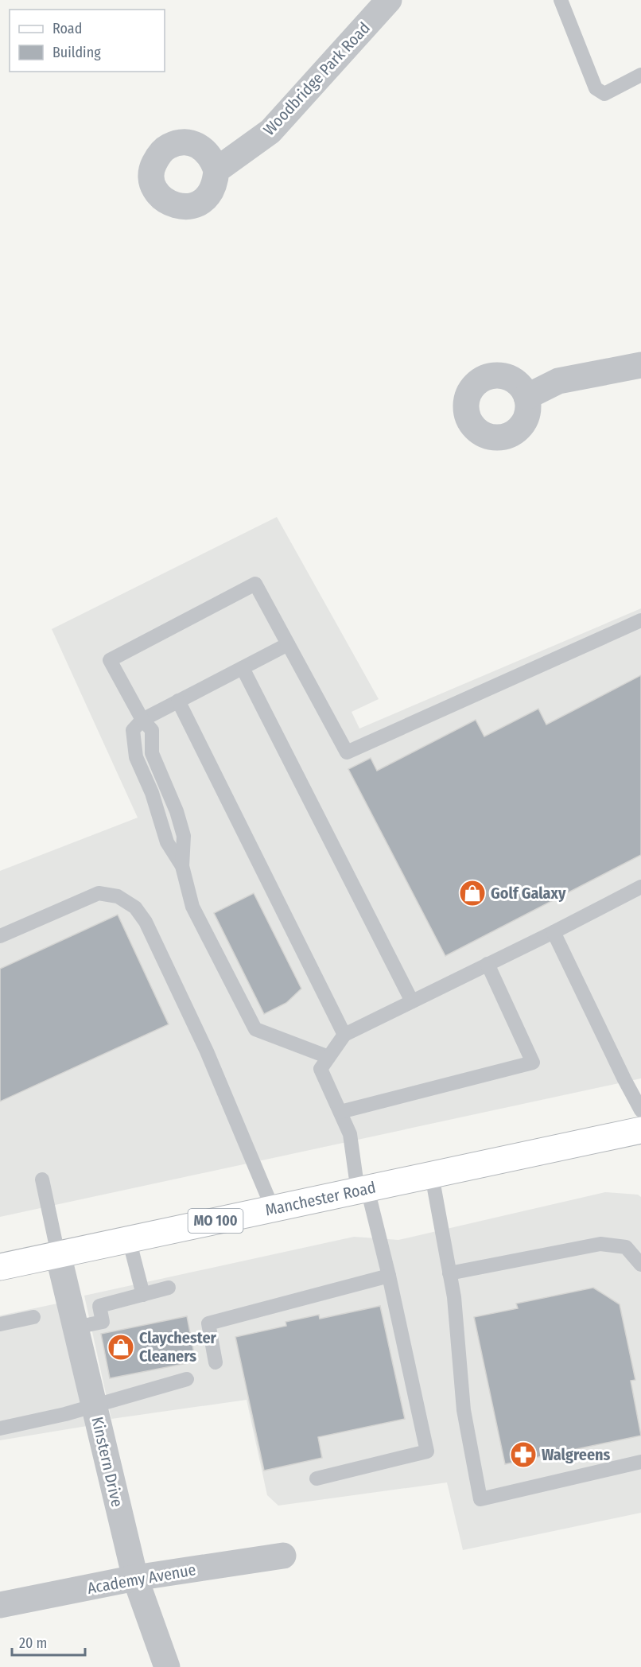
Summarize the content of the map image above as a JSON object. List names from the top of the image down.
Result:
{
  "streets": {
    "main road": ["Manchester Road", "MO 100"],
    "street": ["Woodbridge Park Road", "Kinstern Drive", "Academy Avenue"]
  },
  "crossings": [
    ["Manchester Road", "Kinstern Drive"],
    ["Kinstern Drive", "Academy Avenue"]
  ],
  "places": {
    "shop": ["Golf Galaxy", "Claychester Cleaners"],
    "pharmacy": ["Walgreens"]
  },
  "legend": ["Road", "Building"],
  "scale_bar": "20 m"
}
